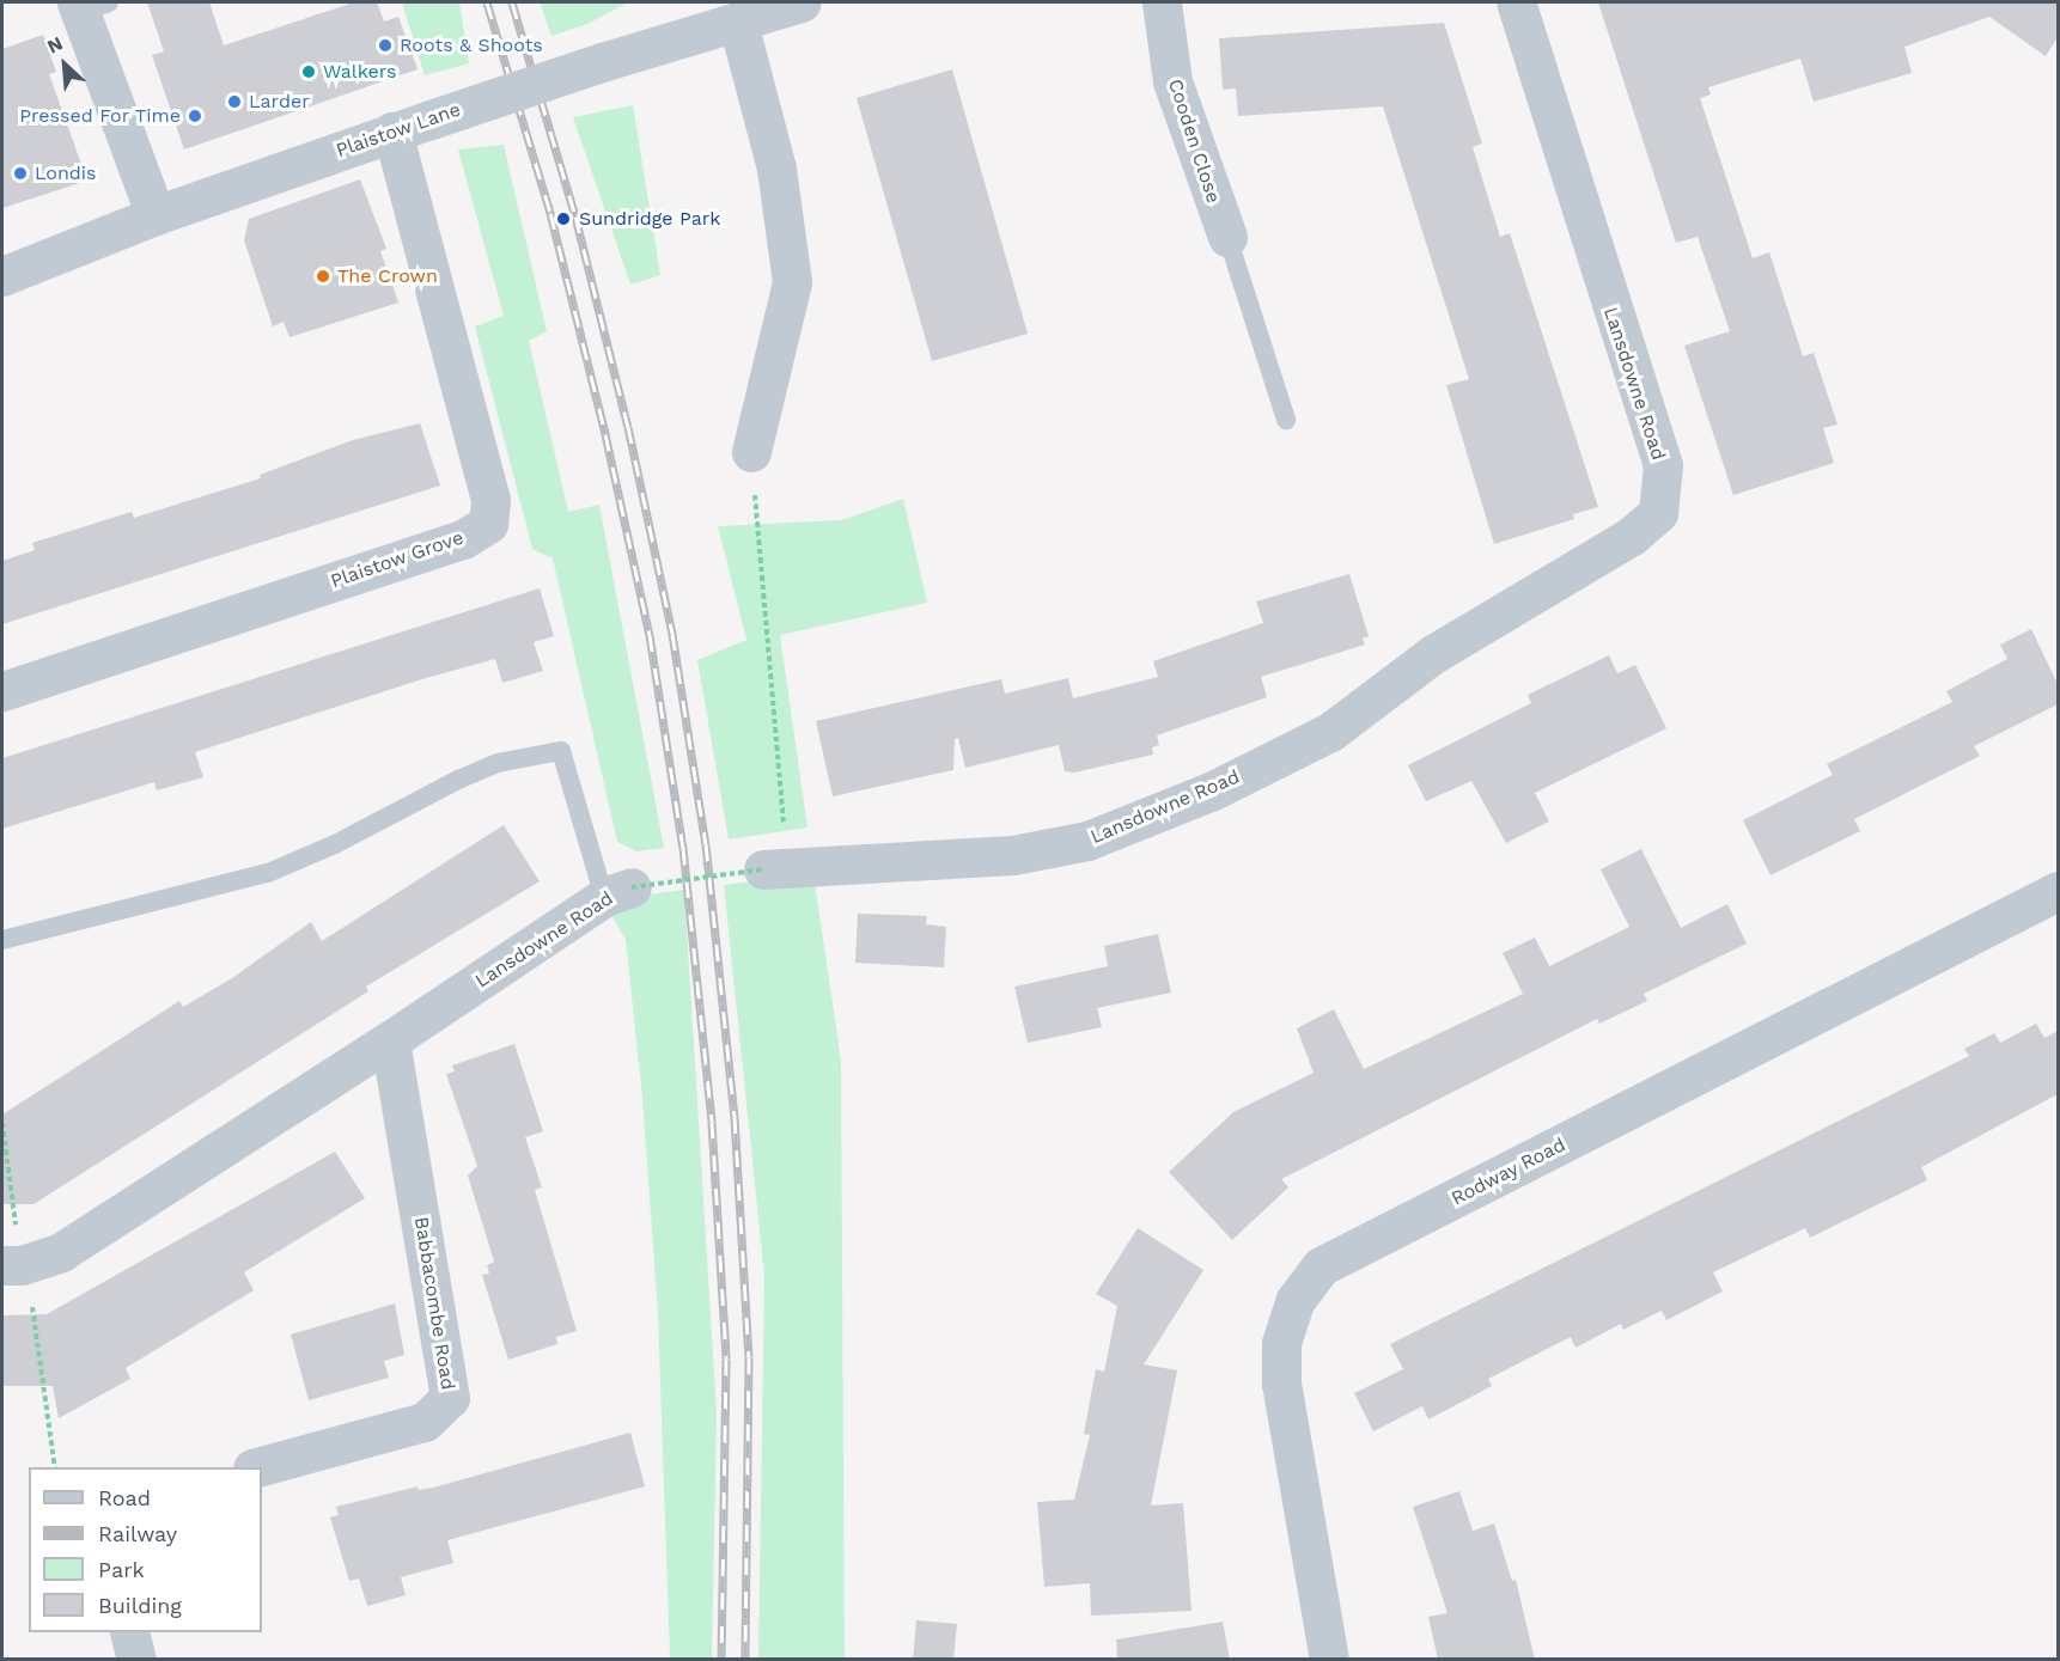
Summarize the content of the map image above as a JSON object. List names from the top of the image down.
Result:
{
  "streets": {
    "street": [
      "Plaistow Lane",
      "Cooden Close",
      "Lansdowne Road",
      "Plaistow Grove",
      "Rodway Road",
      "Babbacombe Road"
    ]
  },
  "crossings": [
    ["Plaistow Lane", "Plaistow Grove"],
    ["Lansdowne Road", "Babbacombe Road"]
  ],
  "places": [
    "Roots & Shoots",
    "Walkers",
    "Larder",
    "Pressed For Time",
    "Londis",
    "Sundridge Park",
    "The Crown"
  ],
  "legend": [
    "Road",
    "Railway",
    "Park",
    "Building"
  ],
  "north": "top left"
}
